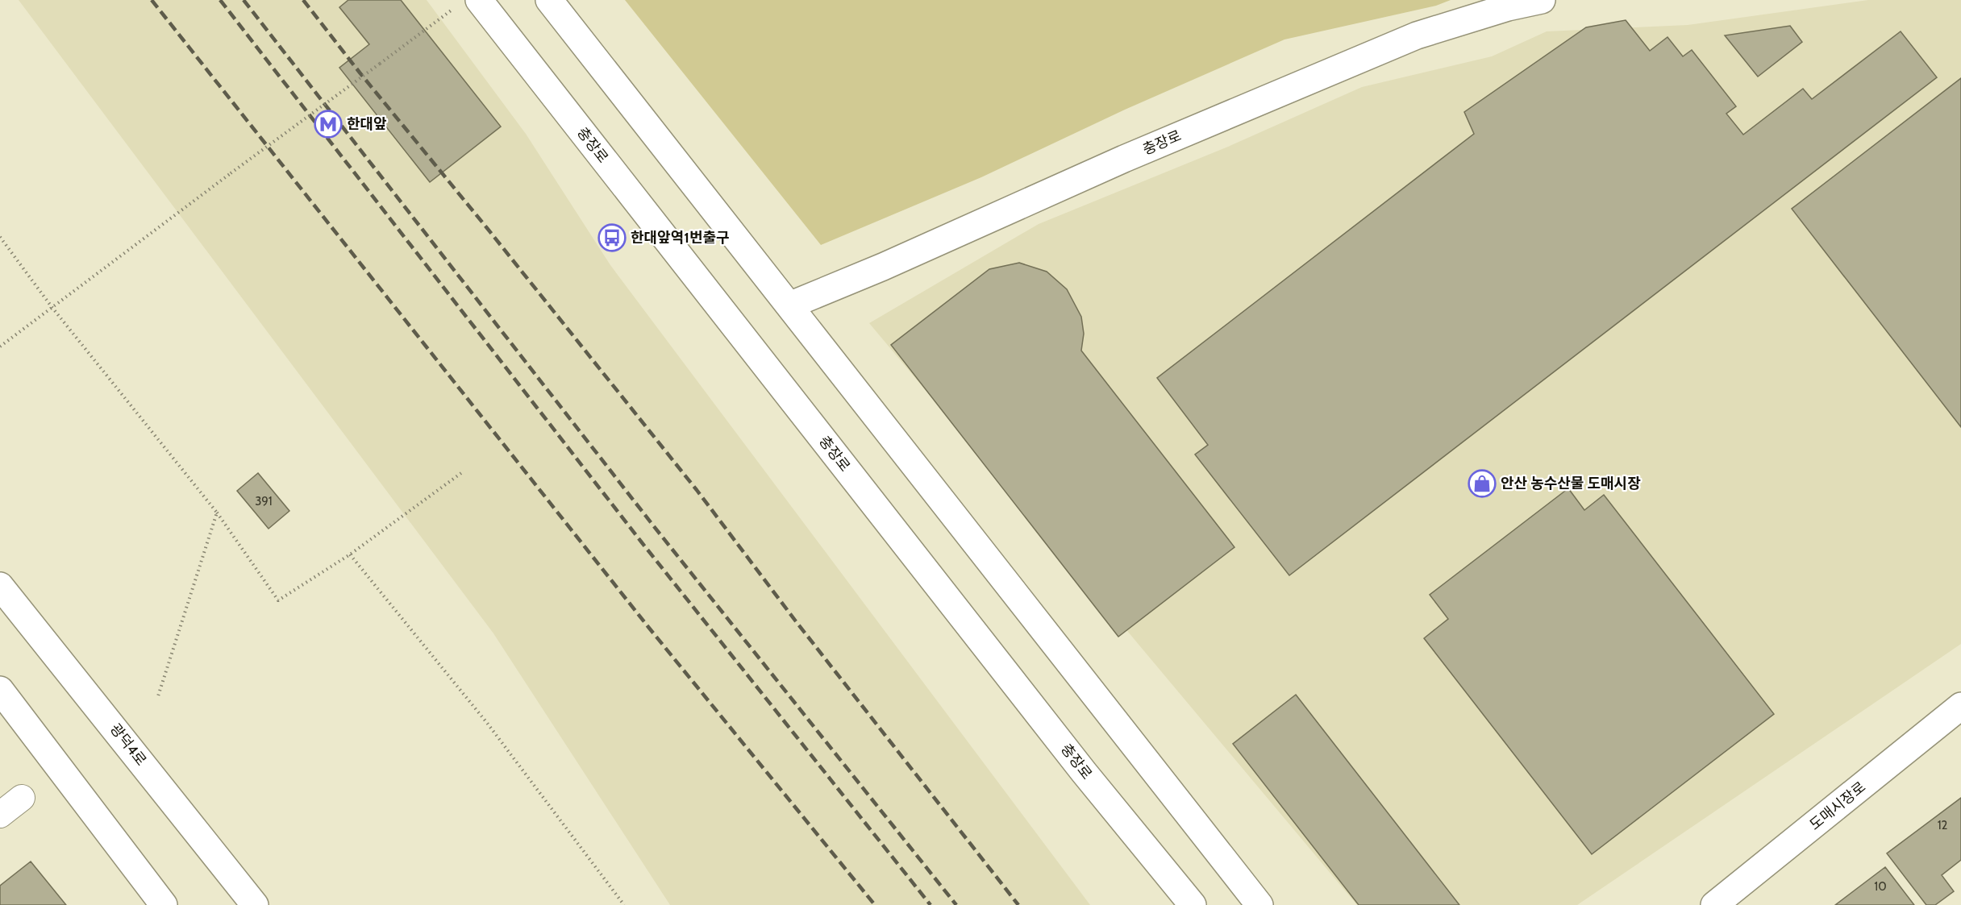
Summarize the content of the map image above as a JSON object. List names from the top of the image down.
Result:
{
  "streets": {
    "street": ["충장로", "광덕4로", "도매시장로"]
  },
  "places": {
    "metro station": ["한대앞"],
    "bus stop": ["한대앞역1번출구"],
    "shop": ["안산 농수산물 도매시장"]
  },
  "house_numbers": ["391", "12", "10"]
}
